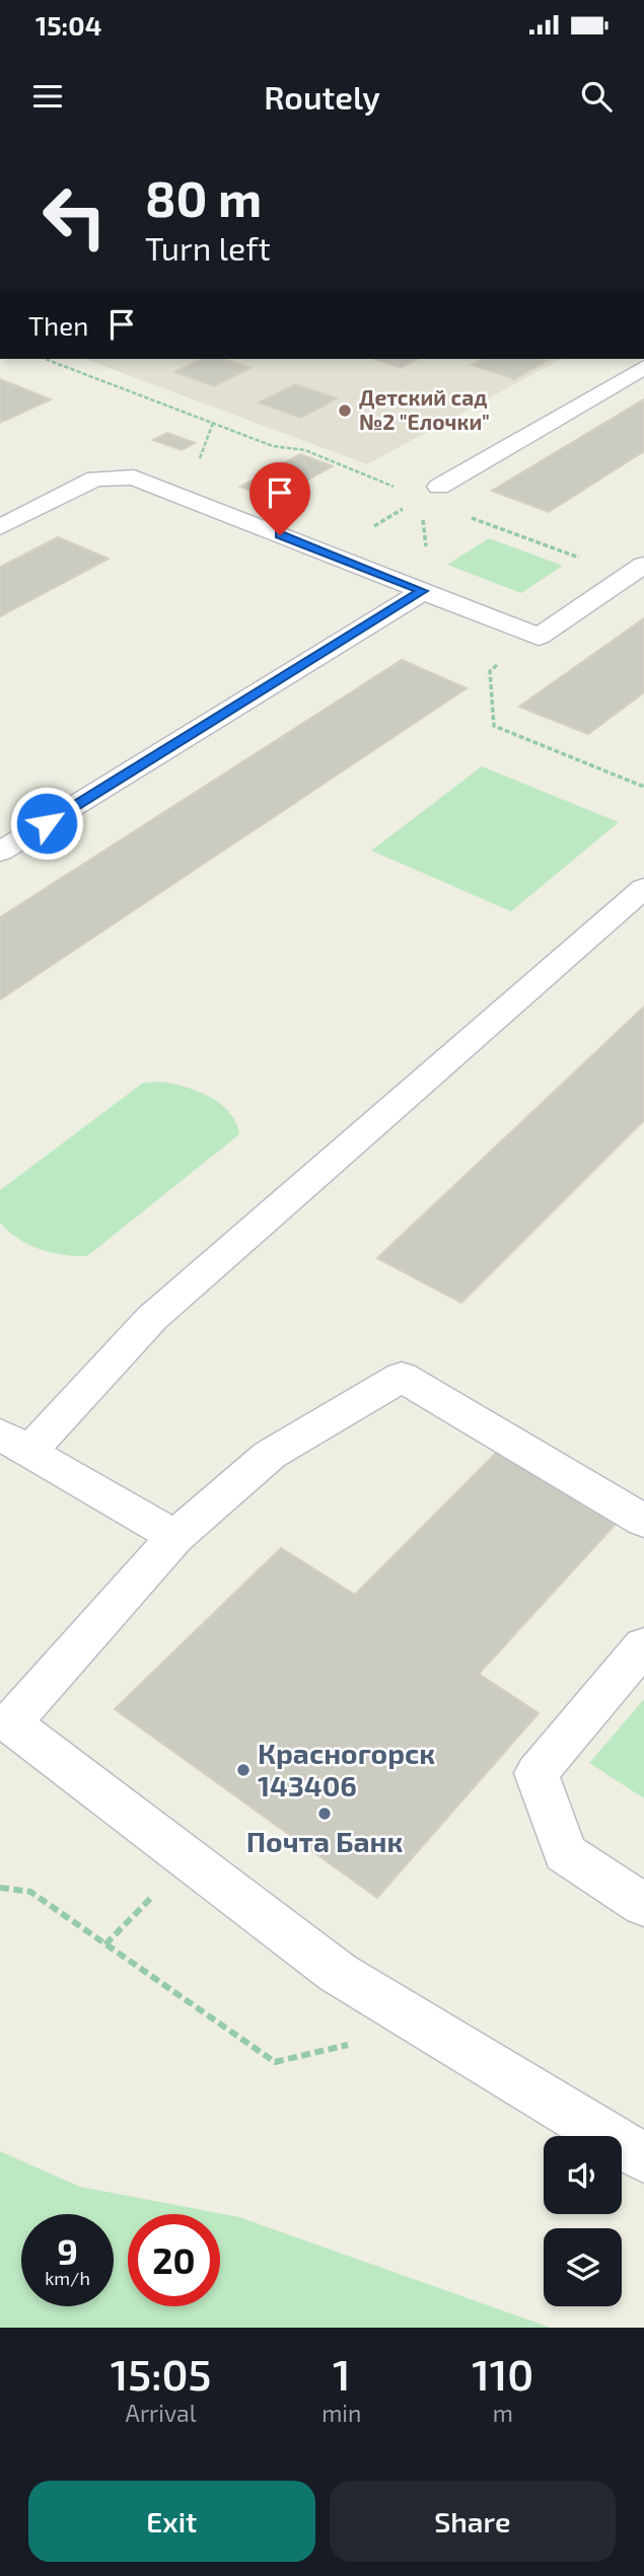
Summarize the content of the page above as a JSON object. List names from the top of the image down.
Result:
{
  "places": ["Детский сад №2 \"Елочки\"", "Красногорск 143406", "Почта Банк"],
  "page": {
    "status": "15:04",
    "header": "Routely",
    "turn": ["80 m", "Turn left"],
    "then": "Then",
    "speed": "9 km/h",
    "limit": "20",
    "eta": [
      "15:05",
      "Arrival",
      "1",
      "min",
      "110",
      "m"
    ],
    "buttons": ["Exit", "Share"]
  }
}
